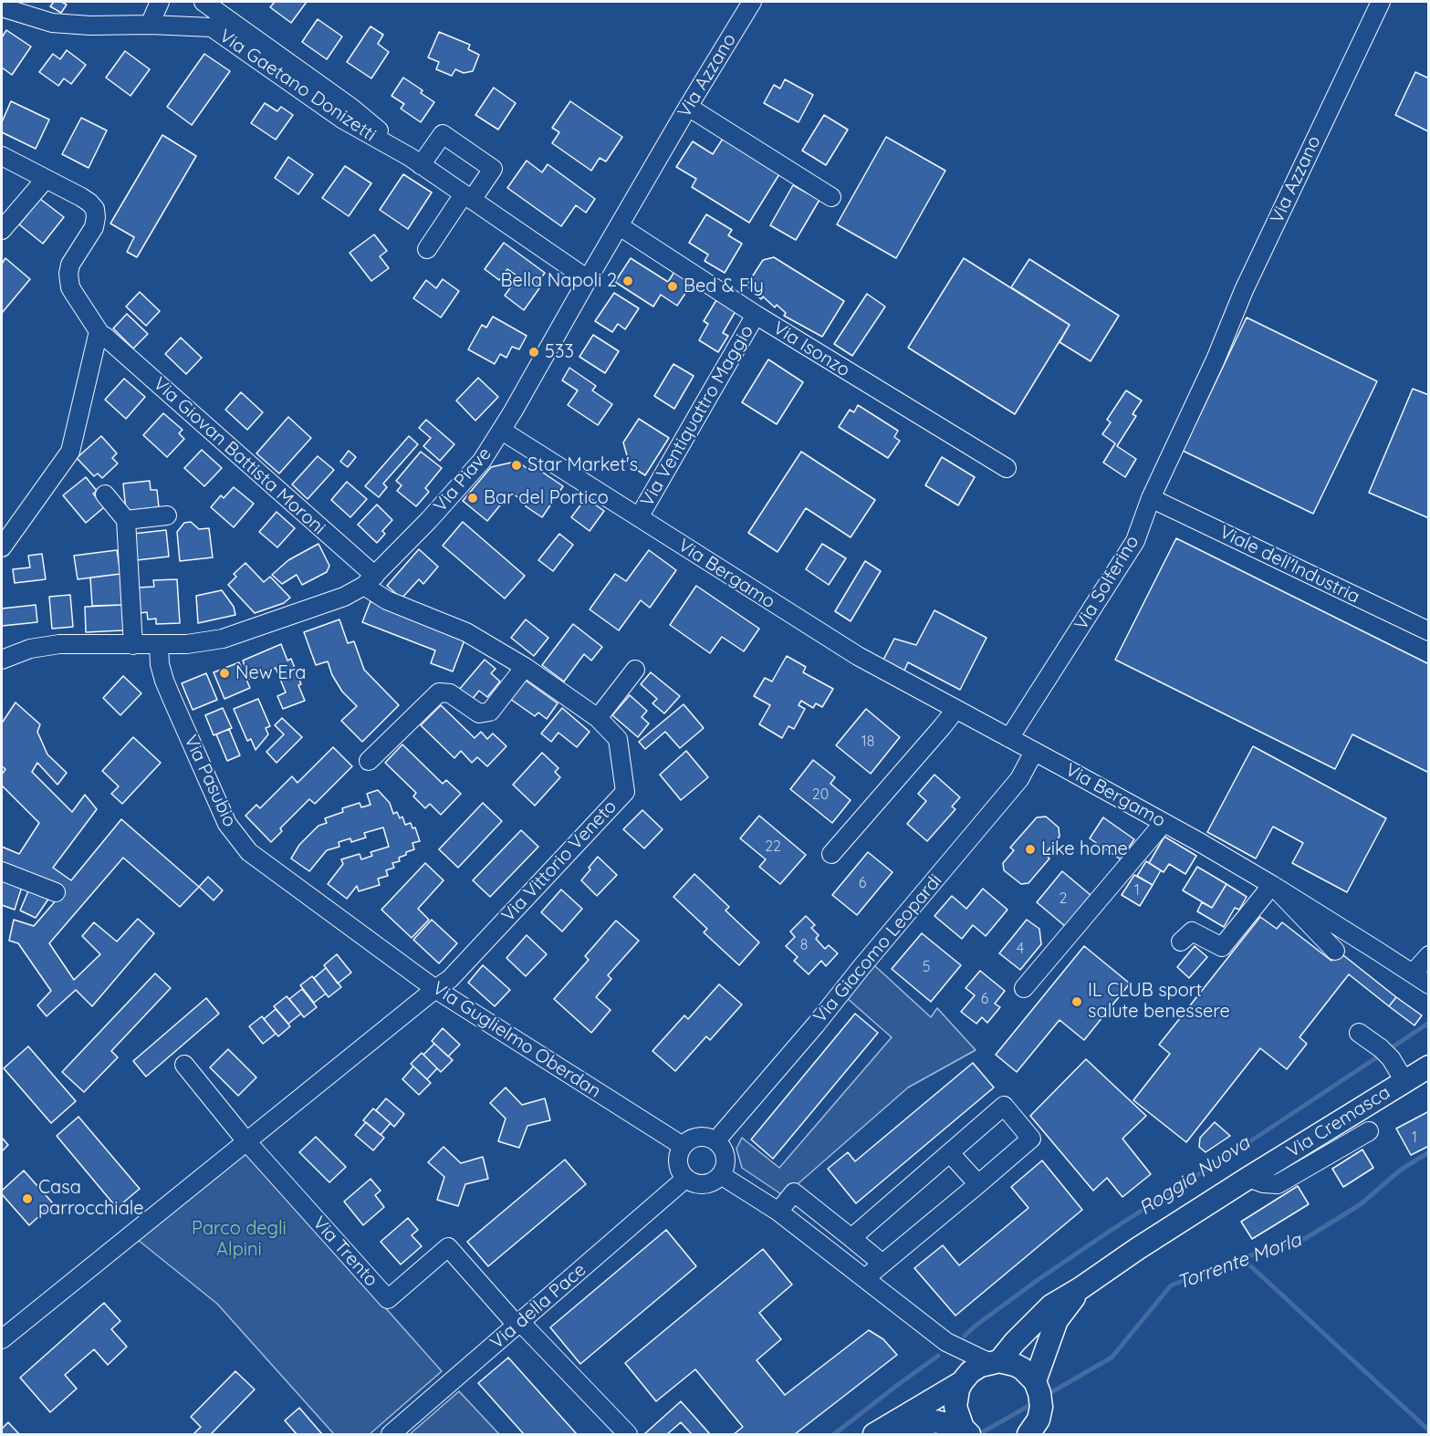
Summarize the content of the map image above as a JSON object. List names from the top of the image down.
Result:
{
  "streets": {
    "main road": ["Via Cremasca"],
    "street": [
      "Via Azzano",
      "Via Gaetano Donizetti",
      "Via Isonzo",
      "Via Ventiquattro Maggio",
      "Via Giovan Battista Moroni",
      "Via Piave",
      "Viale dell'Industria",
      "Via Bergamo",
      "Via Solferino",
      "Via Pasubio",
      "Via Vittorio Veneto",
      "Via Giacomo Leopardi",
      "Via Guglielmo Oberdan",
      "Via Trento",
      "Via della Pace"
    ]
  },
  "crossings": [
    ["Via Azzano", "Via Piave"],
    ["Via Azzano", "Via Solferino"],
    ["Via Gaetano Donizetti", "Via Piave"],
    ["Via Isonzo", "Via Ventiquattro Maggio"],
    ["Via Isonzo", "Via Piave"],
    ["Via Ventiquattro Maggio", "Via Bergamo"],
    ["Via Giovan Battista Moroni", "Via Piave"],
    ["Via Giovan Battista Moroni", "Via Vittorio Veneto"],
    ["Via Piave", "Via Bergamo"],
    ["Via Piave", "Via Pasubio"],
    ["Via Piave", "Via Vittorio Veneto"],
    ["Viale dell'Industria", "Via Solferino"],
    ["Via Bergamo", "Via Solferino"],
    ["Via Bergamo", "Via Giacomo Leopardi"],
    ["Via Pasubio", "Via Guglielmo Oberdan"],
    ["Via Vittorio Veneto", "Via Guglielmo Oberdan"],
    ["Via Giacomo Leopardi", "Via Guglielmo Oberdan"],
    ["Via Giacomo Leopardi", "Via della Pace"],
    ["Via Guglielmo Oberdan", "Via della Pace"],
    ["Via Trento", "Via della Pace"]
  ],
  "water": ["Roggia Nuova", "Torrente Morla"],
  "parks": ["Parco degli Alpini"],
  "places": [
    "Bella Napoli 2",
    "Bed & Fly",
    "533",
    "Star Market's",
    "Bar del Portico",
    "New Era",
    "Like home",
    "IL CLUB sport salute benessere",
    "Casa parrocchiale"
  ],
  "house_numbers": [
    "18",
    "20",
    "22",
    "6",
    "1",
    "2",
    "8",
    "4",
    "5",
    "6",
    "1"
  ]
}
